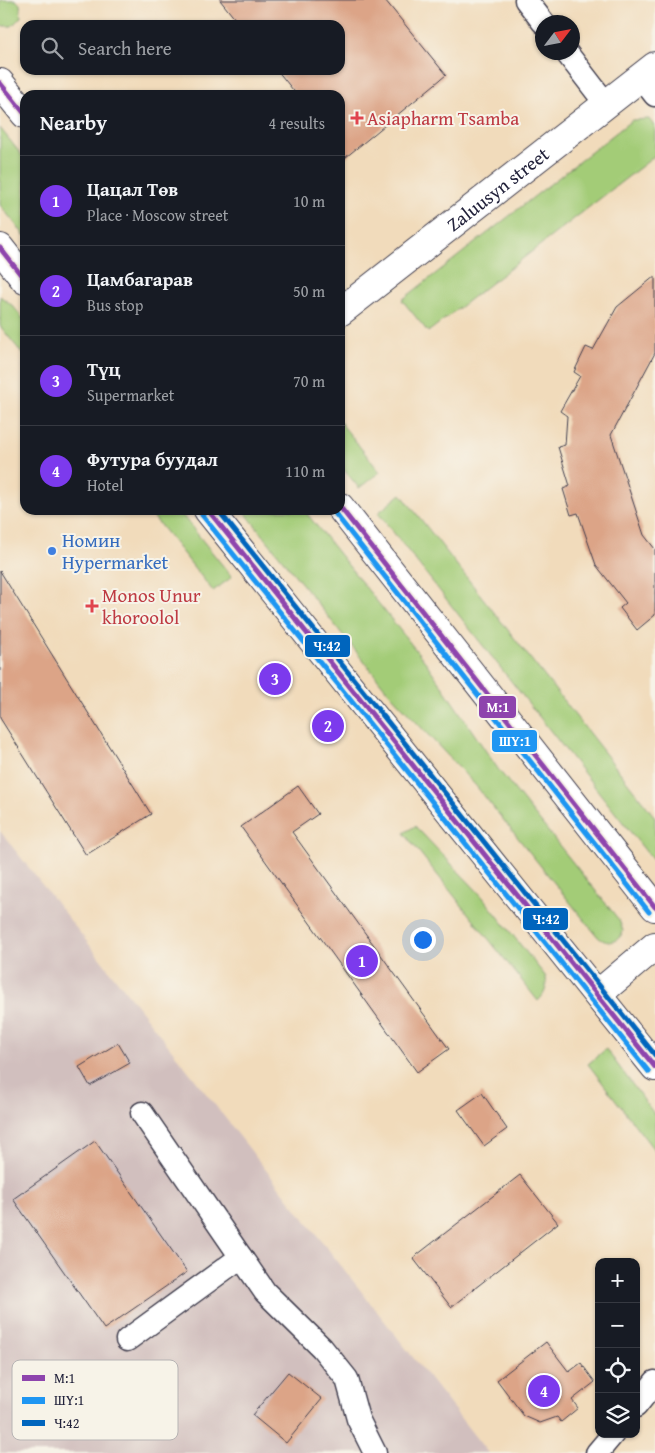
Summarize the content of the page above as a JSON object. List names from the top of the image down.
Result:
{
  "streets": {
    "main road": ["Zaluusyn street"]
  },
  "places": {
    "health": ["Asiapharm Tsamba", "Monos Unur khoroolol"],
    "other": ["Номин Hyрermarket"]
  },
  "lines": ["transit line М:1", "transit line ШҮ:1", "transit line Ч:42"],
  "legend": ["М:1", "ШҮ:1", "Ч:42"],
  "north": "top right",
  "page": {
    "search": "Search here",
    "heading": ["Nearby", "4 results"],
    "list": [
      {
        "mark": "1",
        "name": "Цацал Төв",
        "note": "Place · Moscow street",
        "value": "10 m"
      },
      {
        "mark": "2",
        "name": "Цамбагарав",
        "note": "Bus stop",
        "value": "50 m"
      },
      {
        "mark": "3",
        "name": "Түц",
        "note": "Supermarket",
        "value": "70 m"
      },
      {
        "mark": "4",
        "name": "Футура буудал",
        "note": "Hotel",
        "value": "110 m"
      }
    ],
    "pins": [
      "3",
      "2",
      "1",
      "4"
    ],
    "map_buttons": ["+", "−"]
  }
}
